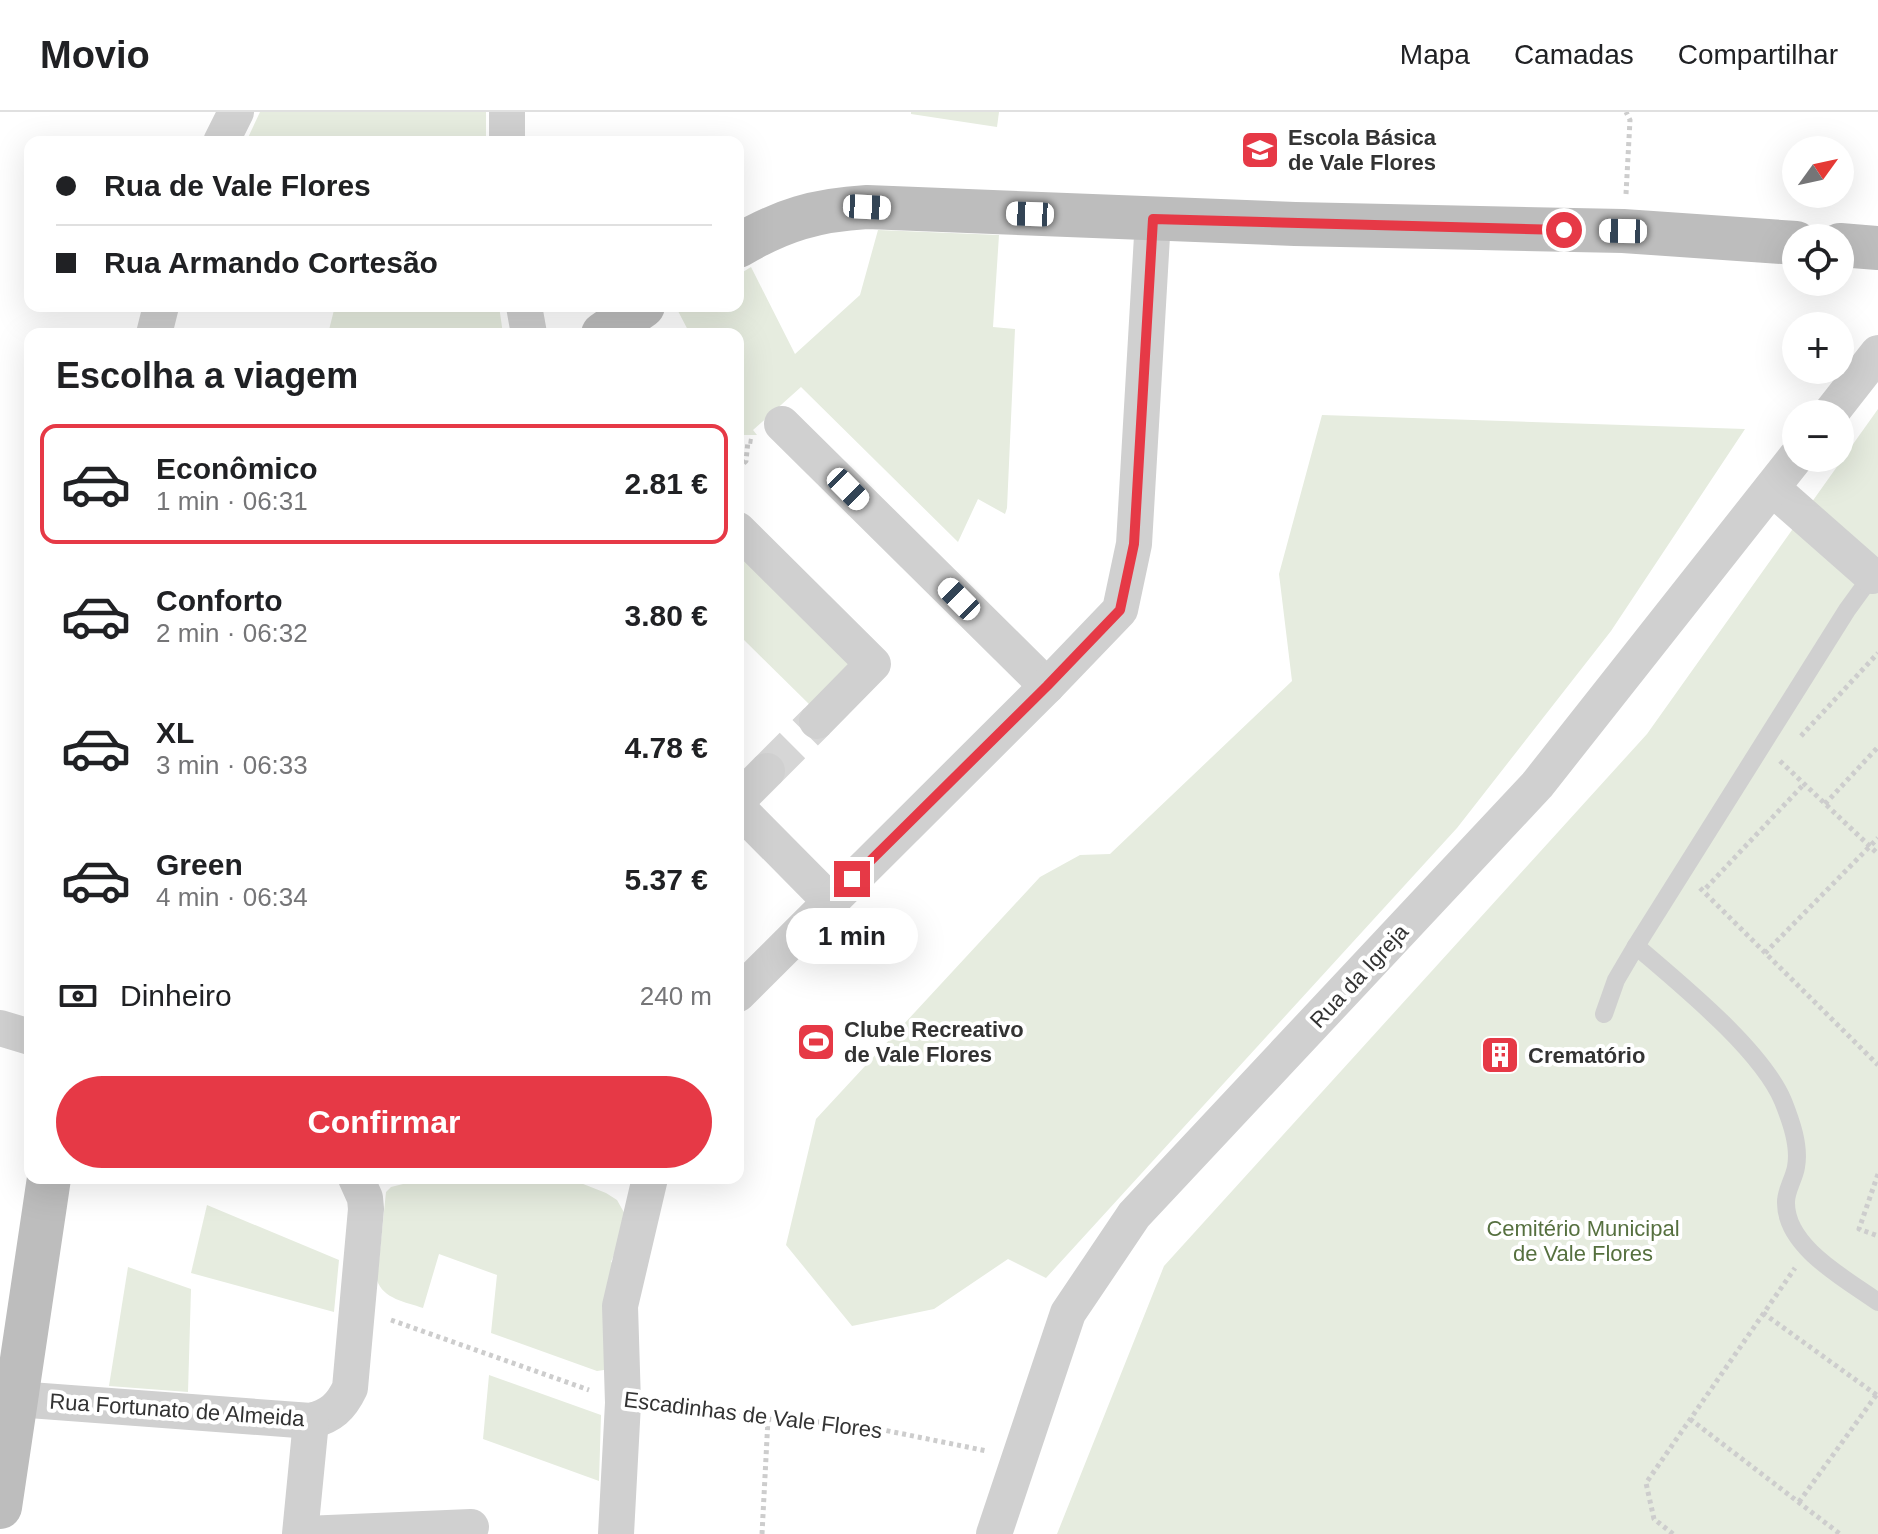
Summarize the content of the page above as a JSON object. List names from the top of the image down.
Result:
{
  "streets": {
    "street": ["Rua da Igreja", "Rua Fortunato de Almeida"],
    "path": ["Escadinhas de Vale Flores"]
  },
  "crossings": [
    ["Rua da Igreja", "Escadinhas de Vale Flores"],
    ["Rua Fortunato de Almeida", "Escadinhas de Vale Flores"]
  ],
  "parks": ["Cemitério Municipal de Vale Flores"],
  "places": {
    "school or university": ["Escola Básica de Vale Flores"],
    "sports": ["Clube Recreativo de Vale Flores"],
    "building": ["Crematório"]
  },
  "north": "top right",
  "page": {
    "header": "Movio",
    "nav": ["Mapa", "Camadas", "Compartilhar"],
    "map_buttons": ["+", "−"],
    "banner": ["Rua de Vale Flores", "Rua Armando Cortesão"],
    "heading": "Escolha a viagem",
    "list": [
      {
        "name": "Econômico",
        "note": "1 min · 06:31",
        "value": "2.81 €"
      },
      {
        "name": "Conforto",
        "note": "2 min · 06:32",
        "value": "3.80 €"
      },
      {
        "name": "XL",
        "note": "3 min · 06:33",
        "value": "4.78 €"
      },
      {
        "name": "Green",
        "note": "4 min · 06:34",
        "value": "5.37 €"
      }
    ],
    "bubble": "1 min",
    "pay": ["Dinheiro", "240 m"],
    "buttons": "Confirmar"
  }
}
